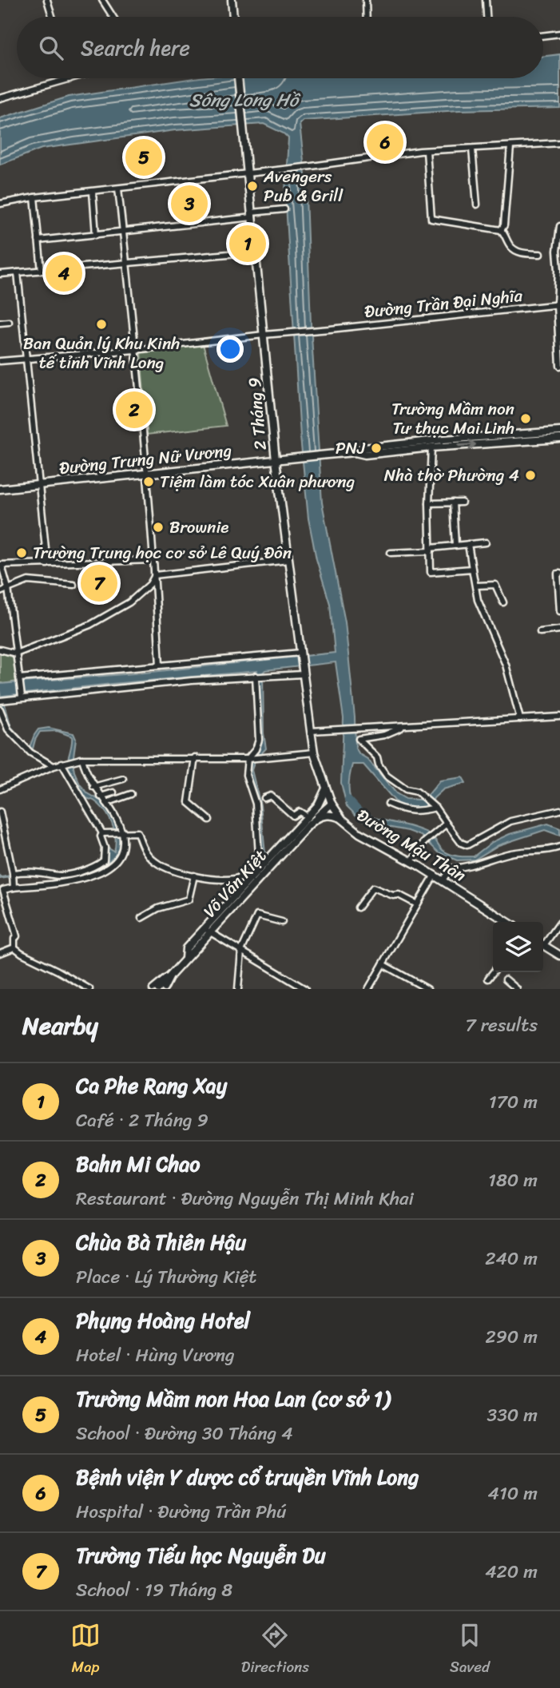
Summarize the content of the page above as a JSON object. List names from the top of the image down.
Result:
{
  "streets": {
    "main road": [
      "2 Tháng 9",
      "Đường Trưng Nữ Vương",
      "Đường Mậu Thân",
      "Võ Văn Kiệt"
    ],
    "street": ["Đường Trần Đại Nghĩa"]
  },
  "crossings": [
    ["Đường Trần Đại Nghĩa", "2 Tháng 9"],
    ["2 Tháng 9", "Đường Trưng Nữ Vương"],
    ["2 Tháng 9", "Đường Mậu Thân"],
    ["Đường Mậu Thân", "Võ Văn Kiệt"]
  ],
  "water": ["Sông Long Hồ"],
  "places": [
    "Avengers Pub & Grill",
    "Ban Quản lý Khu Kinh tế tỉnh Vĩnh Long",
    "Trường Mầm non Tư thục Mai Linh",
    "PNJ",
    "Nhà thờ Phường 4",
    "Tiệm làm tóc Xuân phương",
    "Brownie",
    "Trường Trung học cơ sở Lê Quý Đôn"
  ],
  "page": {
    "search": "Search here",
    "pins": [
      "6",
      "5",
      "3",
      "1",
      "4",
      "2",
      "7"
    ],
    "heading": ["Nearby", "7 results"],
    "list": [
      {
        "mark": "1",
        "name": "Ca Phe Rang Xay",
        "note": "Café · 2 Tháng 9",
        "value": "170 m"
      },
      {
        "mark": "2",
        "name": "Bahn Mi Chao",
        "note": "Restaurant · Đường Nguyễn Thị Minh Khai",
        "value": "180 m"
      },
      {
        "mark": "3",
        "name": "Chùa Bà Thiên Hậu",
        "note": "Place · Lý Thường Kiệt",
        "value": "240 m"
      },
      {
        "mark": "4",
        "name": "Phụng Hoàng Hotel",
        "note": "Hotel · Hùng Vương",
        "value": "290 m"
      },
      {
        "mark": "5",
        "name": "Trường Mầm non Hoa Lan (cơ sở 1)",
        "note": "School · Đường 30 Tháng 4",
        "value": "330 m"
      },
      {
        "mark": "6",
        "name": "Bệnh viện Y dược cổ truyền Vĩnh Long",
        "note": "Hospital · Đường Trần Phú",
        "value": "410 m"
      },
      {
        "mark": "7",
        "name": "Trường Tiểu học Nguyễn Du",
        "note": "School · 19 Tháng 8",
        "value": "420 m"
      }
    ],
    "nav": ["Map", "Directions", "Saved"]
  }
}
